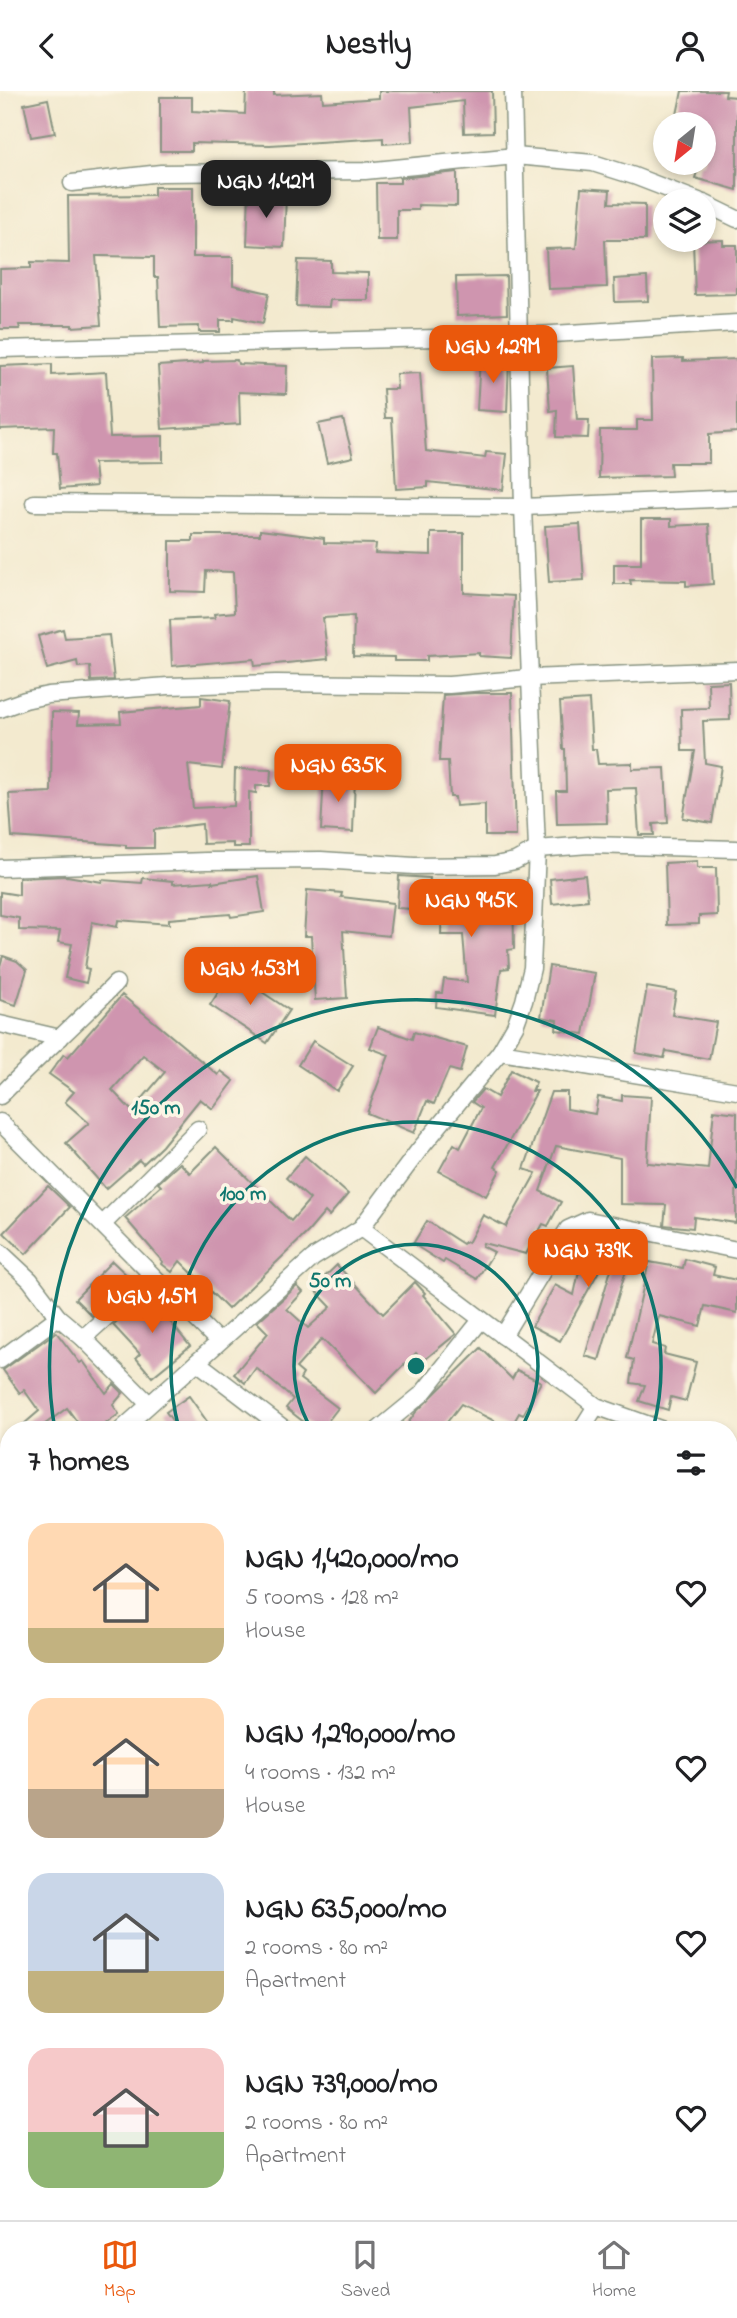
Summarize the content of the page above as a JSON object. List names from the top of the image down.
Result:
{
  "north": "bottom left",
  "page": {
    "header": "Nestly",
    "price": [
      "NGN 1.42M",
      "NGN 1.29M",
      "NGN 635K",
      "NGN 945K",
      "NGN 1.53M",
      "NGN 739K",
      "NGN 1.5M"
    ],
    "heading": "7 homes",
    "list": [
      {
        "name": "NGN 1,420,000/mo",
        "note": "5 rooms · 128 m² · House"
      },
      {
        "name": "NGN 1,290,000/mo",
        "note": "4 rooms · 132 m² · House"
      },
      {
        "name": "NGN 635,000/mo",
        "note": "2 rooms · 80 m² · Apartment"
      },
      {
        "name": "NGN 739,000/mo",
        "note": "2 rooms · 80 m² · Apartment"
      }
    ],
    "tabs": ["Map", "Saved", "Home"]
  },
  "rings": ["150 m", "100 m", "50 m"]
}
